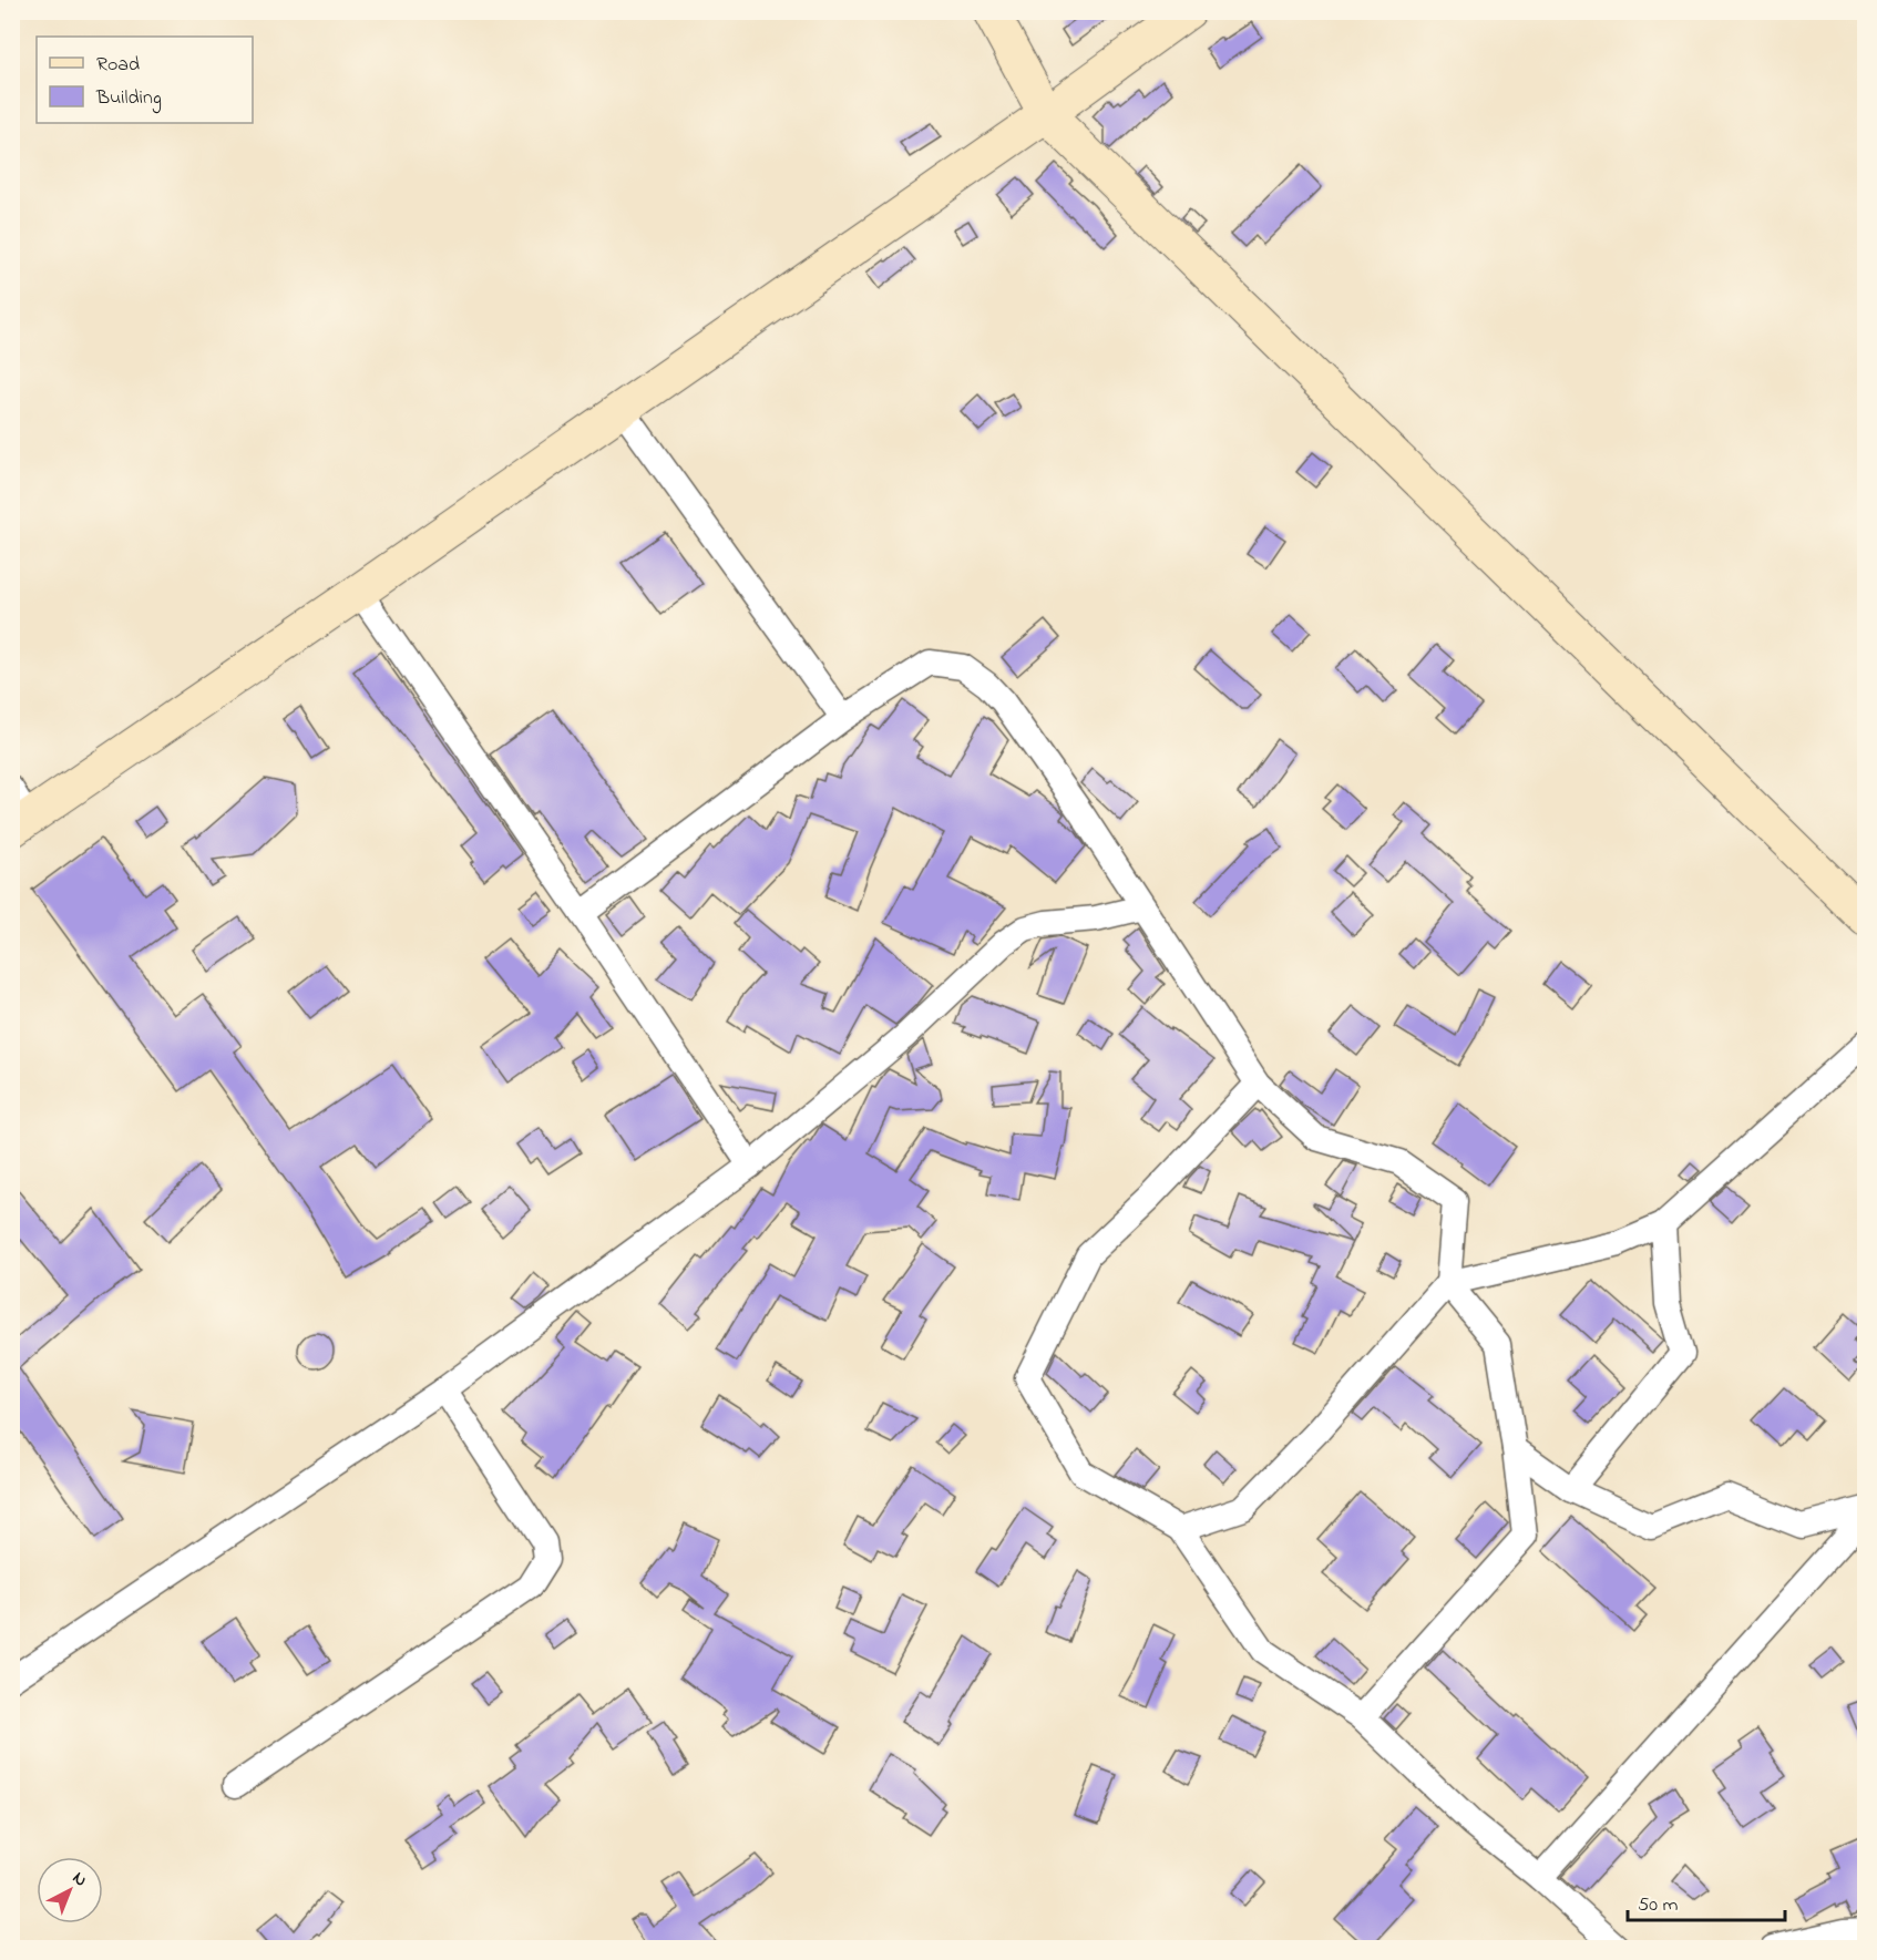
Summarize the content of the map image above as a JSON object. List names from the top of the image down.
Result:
{
  "legend": ["Road", "Building"],
  "scale_bar": "50 m",
  "north": "top right"
}
